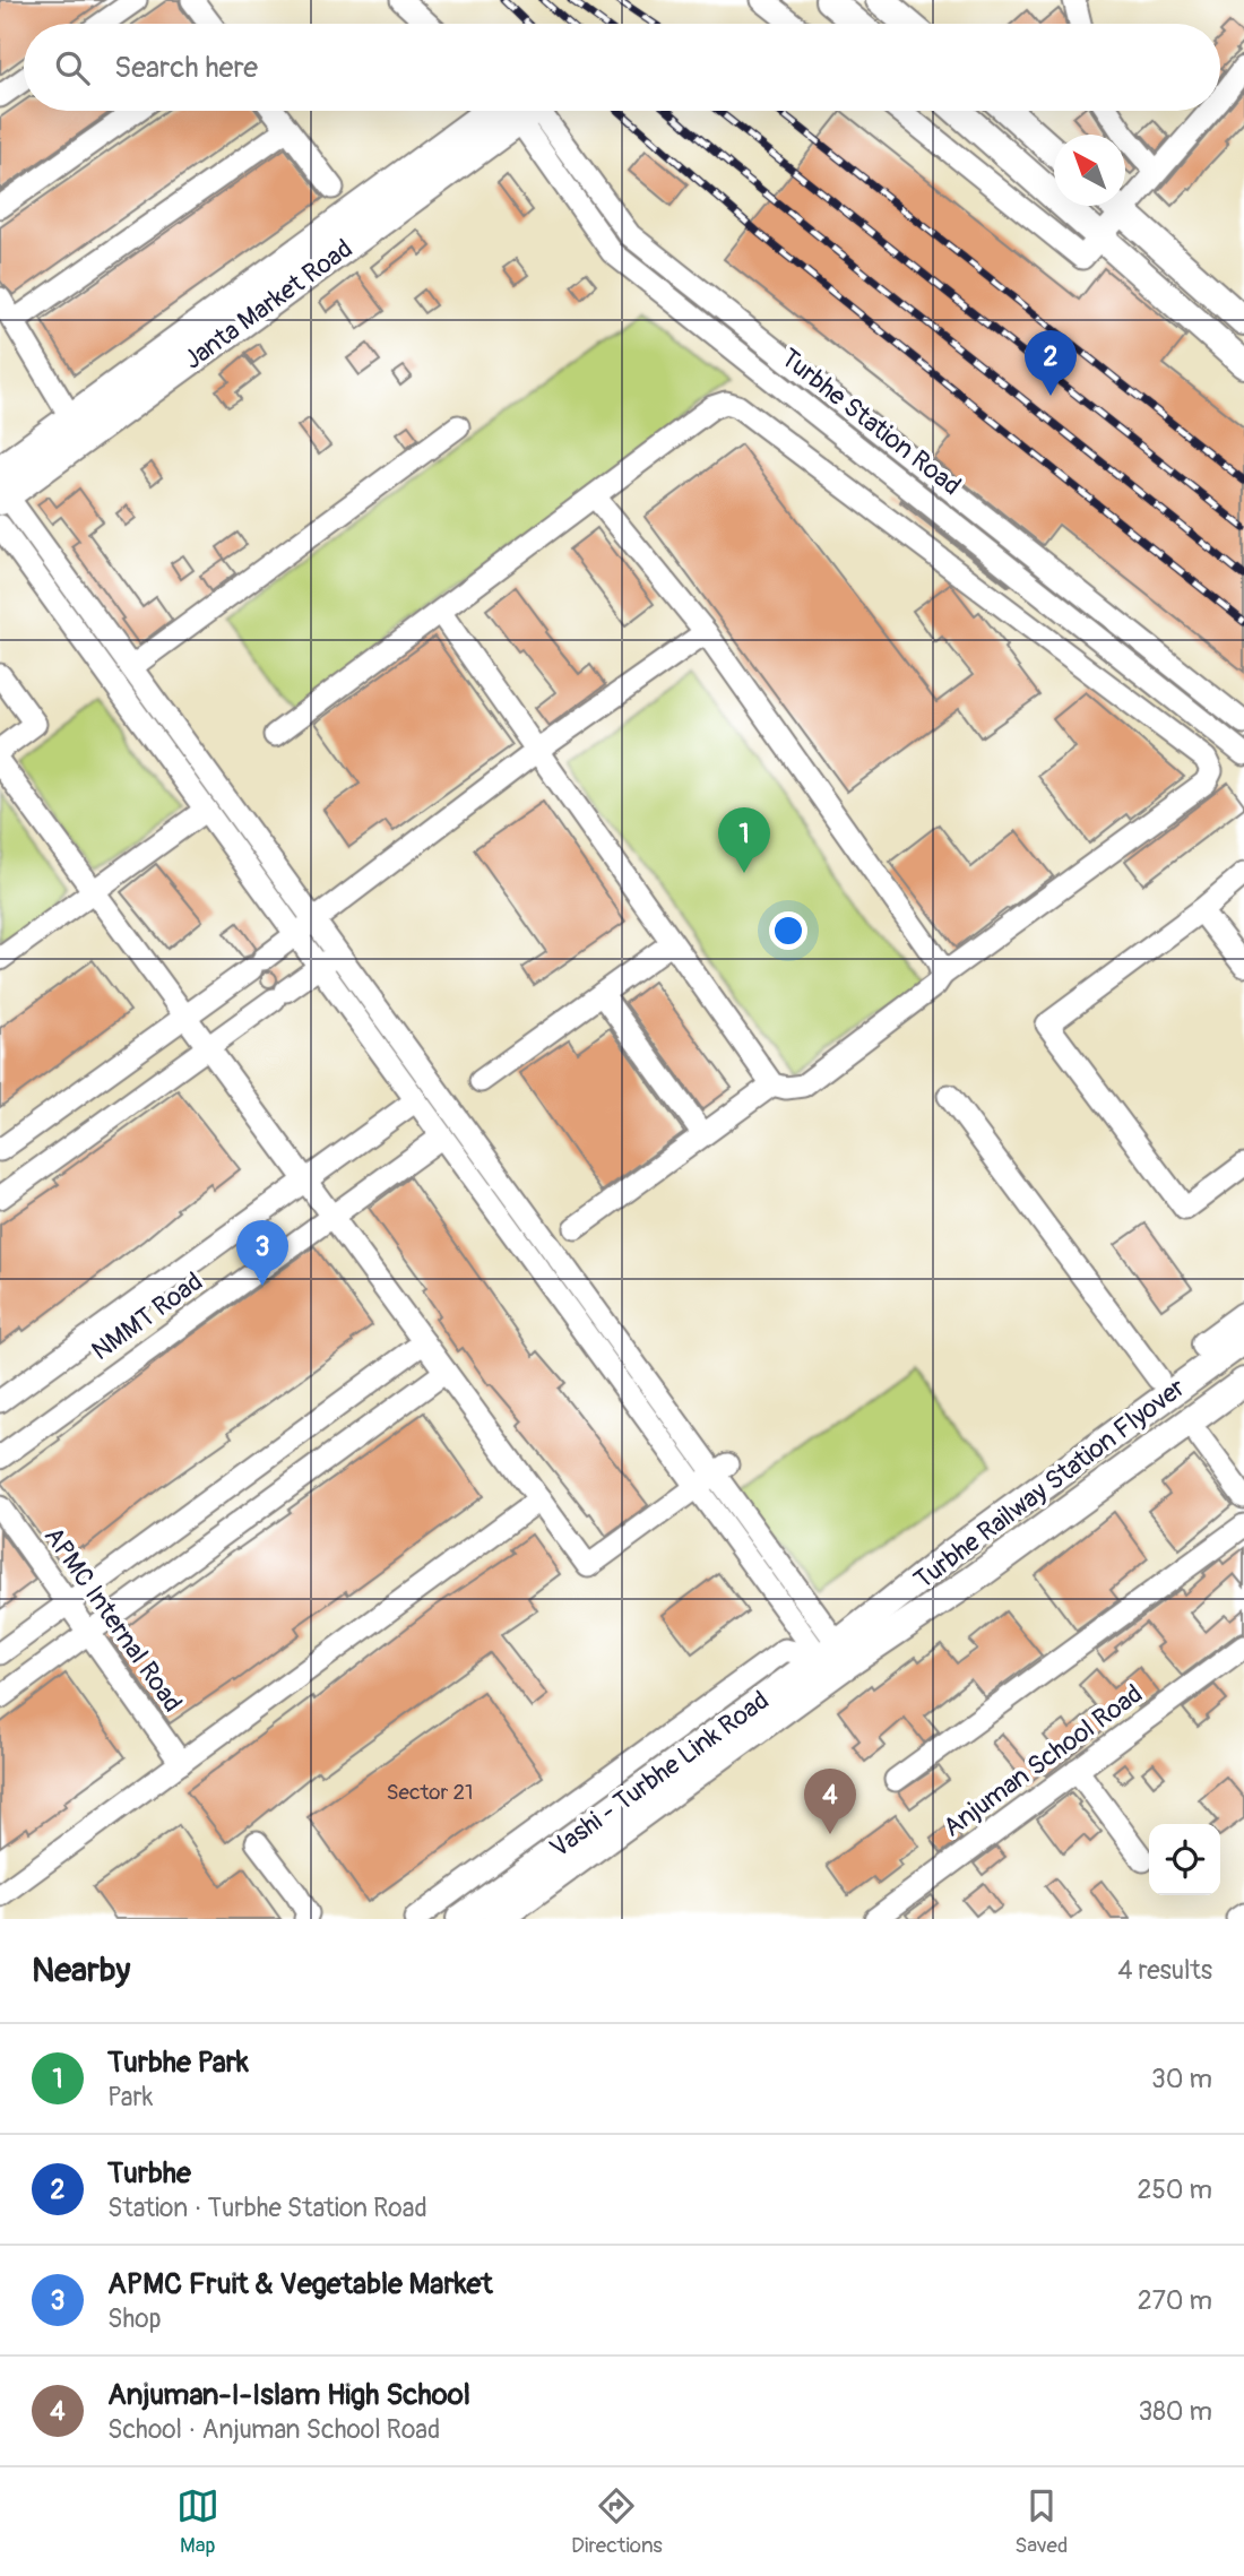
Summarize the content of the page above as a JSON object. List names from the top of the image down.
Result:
{
  "streets": {
    "main road": ["Janta Market Road", "Turbhe Railway Station Flyover", "Vashi - Turbhe Link Road"],
    "street": [
      "Turbhe Station Road",
      "NMMT Road",
      "APMC Internal Road",
      "Anjuman School Road"
    ]
  },
  "crossings": [
    ["Turbhe Railway Station Flyover", "Vashi - Turbhe Link Road"]
  ],
  "house_numbers": ["Sector 21"],
  "north": "top left",
  "page": {
    "search": "Search here",
    "pins": [
      "2",
      "1",
      "3",
      "4"
    ],
    "heading": ["Nearby", "4 results"],
    "list": [
      {
        "mark": "1",
        "name": "Turbhe Park",
        "note": "Park",
        "value": "30 m"
      },
      {
        "mark": "2",
        "name": "Turbhe",
        "note": "Station · Turbhe Station Road",
        "value": "250 m"
      },
      {
        "mark": "3",
        "name": "APMC Fruit & Vegetable Market",
        "note": "Shop",
        "value": "270 m"
      },
      {
        "mark": "4",
        "name": "Anjuman-I-Islam High School",
        "note": "School · Anjuman School Road",
        "value": "380 m"
      }
    ],
    "nav": ["Map", "Directions", "Saved"]
  }
}
